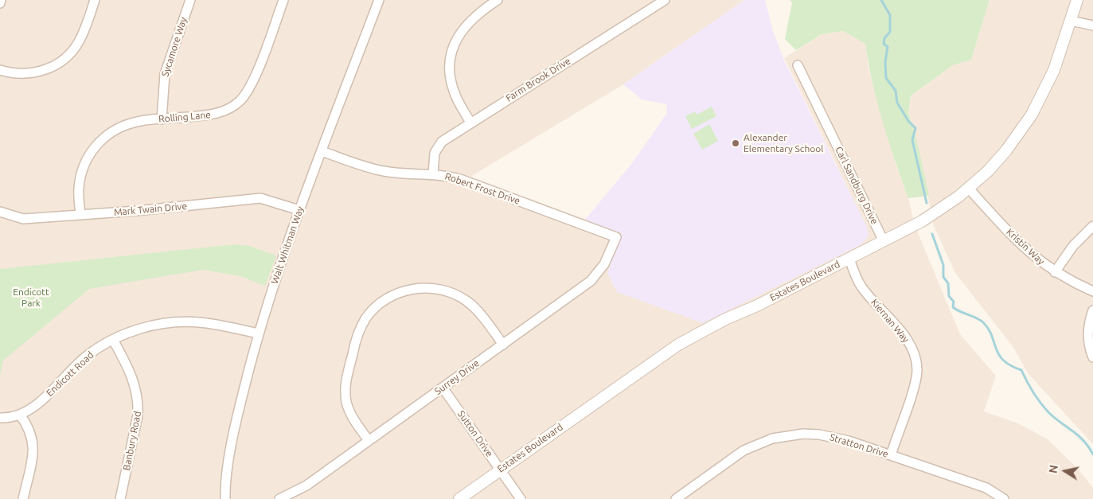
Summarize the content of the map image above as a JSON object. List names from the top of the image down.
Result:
{
  "streets": {
    "street": [
      "Sycamore Way",
      "Farm Brook Drive",
      "Rolling Lane",
      "Carl Sandburg Drive",
      "Robert Frost Drive",
      "Mark Twain Drive",
      "Walt Whitman Way",
      "Kristin Way",
      "Estates Boulevard",
      "Kiernan Way",
      "Endicott Road",
      "Surrey Drive",
      "Sutton Drive",
      "Banbury Road",
      "Stratton Drive"
    ]
  },
  "crossings": [
    ["Sycamore Way", "Rolling Lane"],
    ["Farm Brook Drive", "Robert Frost Drive"],
    ["Rolling Lane", "Mark Twain Drive"],
    ["Carl Sandburg Drive", "Estates Boulevard"],
    ["Robert Frost Drive", "Walt Whitman Way"],
    ["Robert Frost Drive", "Surrey Drive"],
    ["Mark Twain Drive", "Walt Whitman Way"],
    ["Walt Whitman Way", "Endicott Road"],
    ["Kristin Way", "Estates Boulevard"],
    ["Estates Boulevard", "Kiernan Way"],
    ["Estates Boulevard", "Sutton Drive"],
    ["Kiernan Way", "Stratton Drive"],
    ["Endicott Road", "Banbury Road"],
    ["Surrey Drive", "Sutton Drive"]
  ],
  "parks": ["Endicott Park"],
  "places": ["Alexander Elementary School"],
  "north": "left"
}
